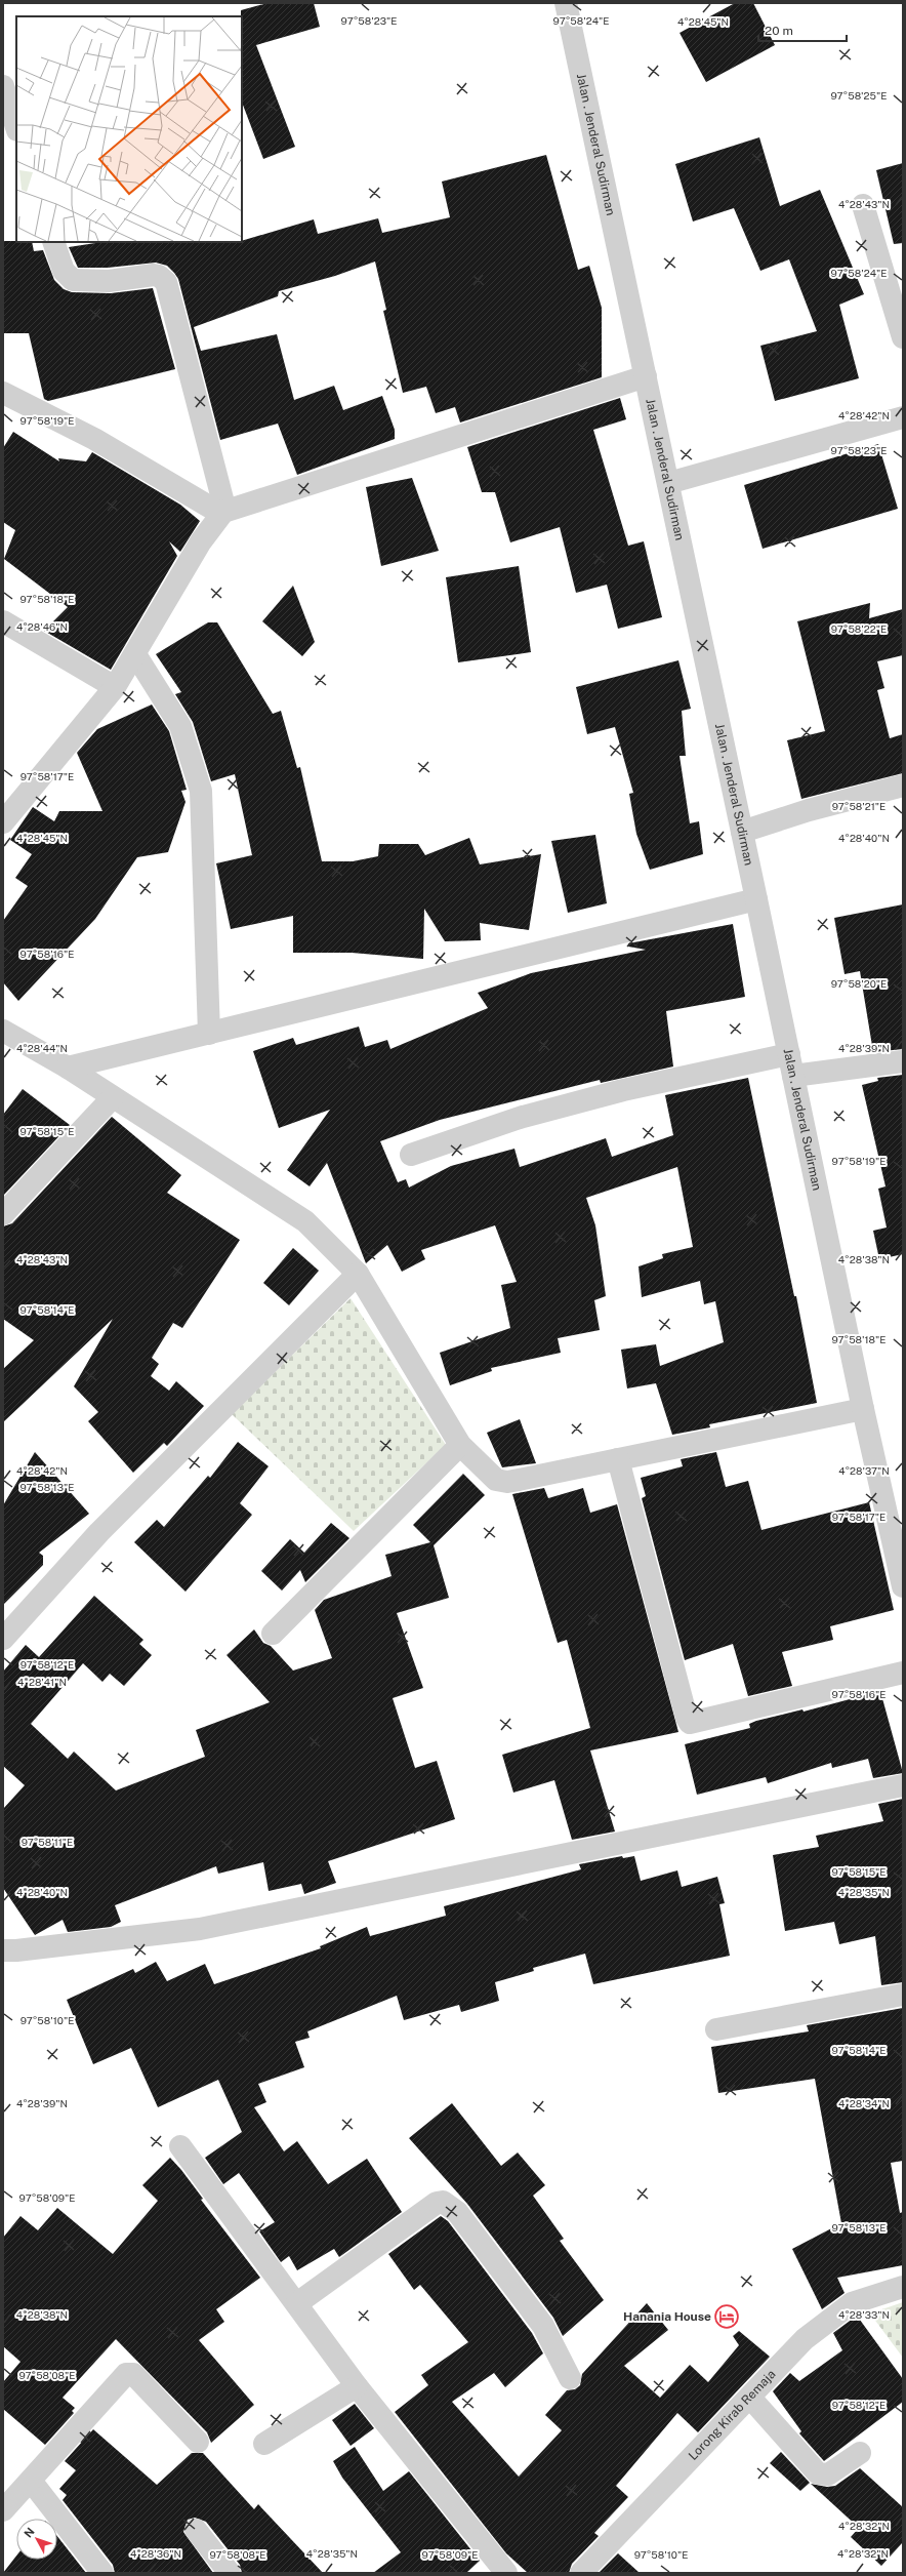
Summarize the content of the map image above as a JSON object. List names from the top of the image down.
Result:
{
  "streets": {
    "street": ["Jalan . Jenderal Sudirman", "Lorong Kirab Remaja"]
  },
  "places": {
    "hotel": ["Hanania House"]
  },
  "scale_bar": "20 m",
  "north": "top left",
  "coordinates": [
    "97°58'23\"E",
    "97°58'24\"E",
    "4°28'45\"N",
    "97°58'25\"E",
    "4°28'43\"N",
    "4°28'42\"N",
    "97°58'19\"E",
    "97°58'18\"E",
    "4°28'46\"N",
    "97°58'22\"E",
    "97°58'17\"E",
    "97°58'21\"E",
    "4°28'40\"N",
    "97°58'16\"E",
    "97°58'20\"E",
    "4°28'44\"N",
    "4°28'39\"N",
    "97°58'15\"E",
    "4°28'38\"N",
    "97°58'14\"E",
    "4°28'37\"N",
    "97°58'13\"E",
    "97°58'12\"E",
    "4°28'41\"N",
    "97°58'11\"E",
    "4°28'35\"N",
    "97°58'10\"E",
    "4°28'34\"N",
    "97°58'09\"E",
    "4°28'33\"N",
    "97°58'08\"E",
    "4°28'32\"N",
    "4°28'36\"N"
  ]
}
